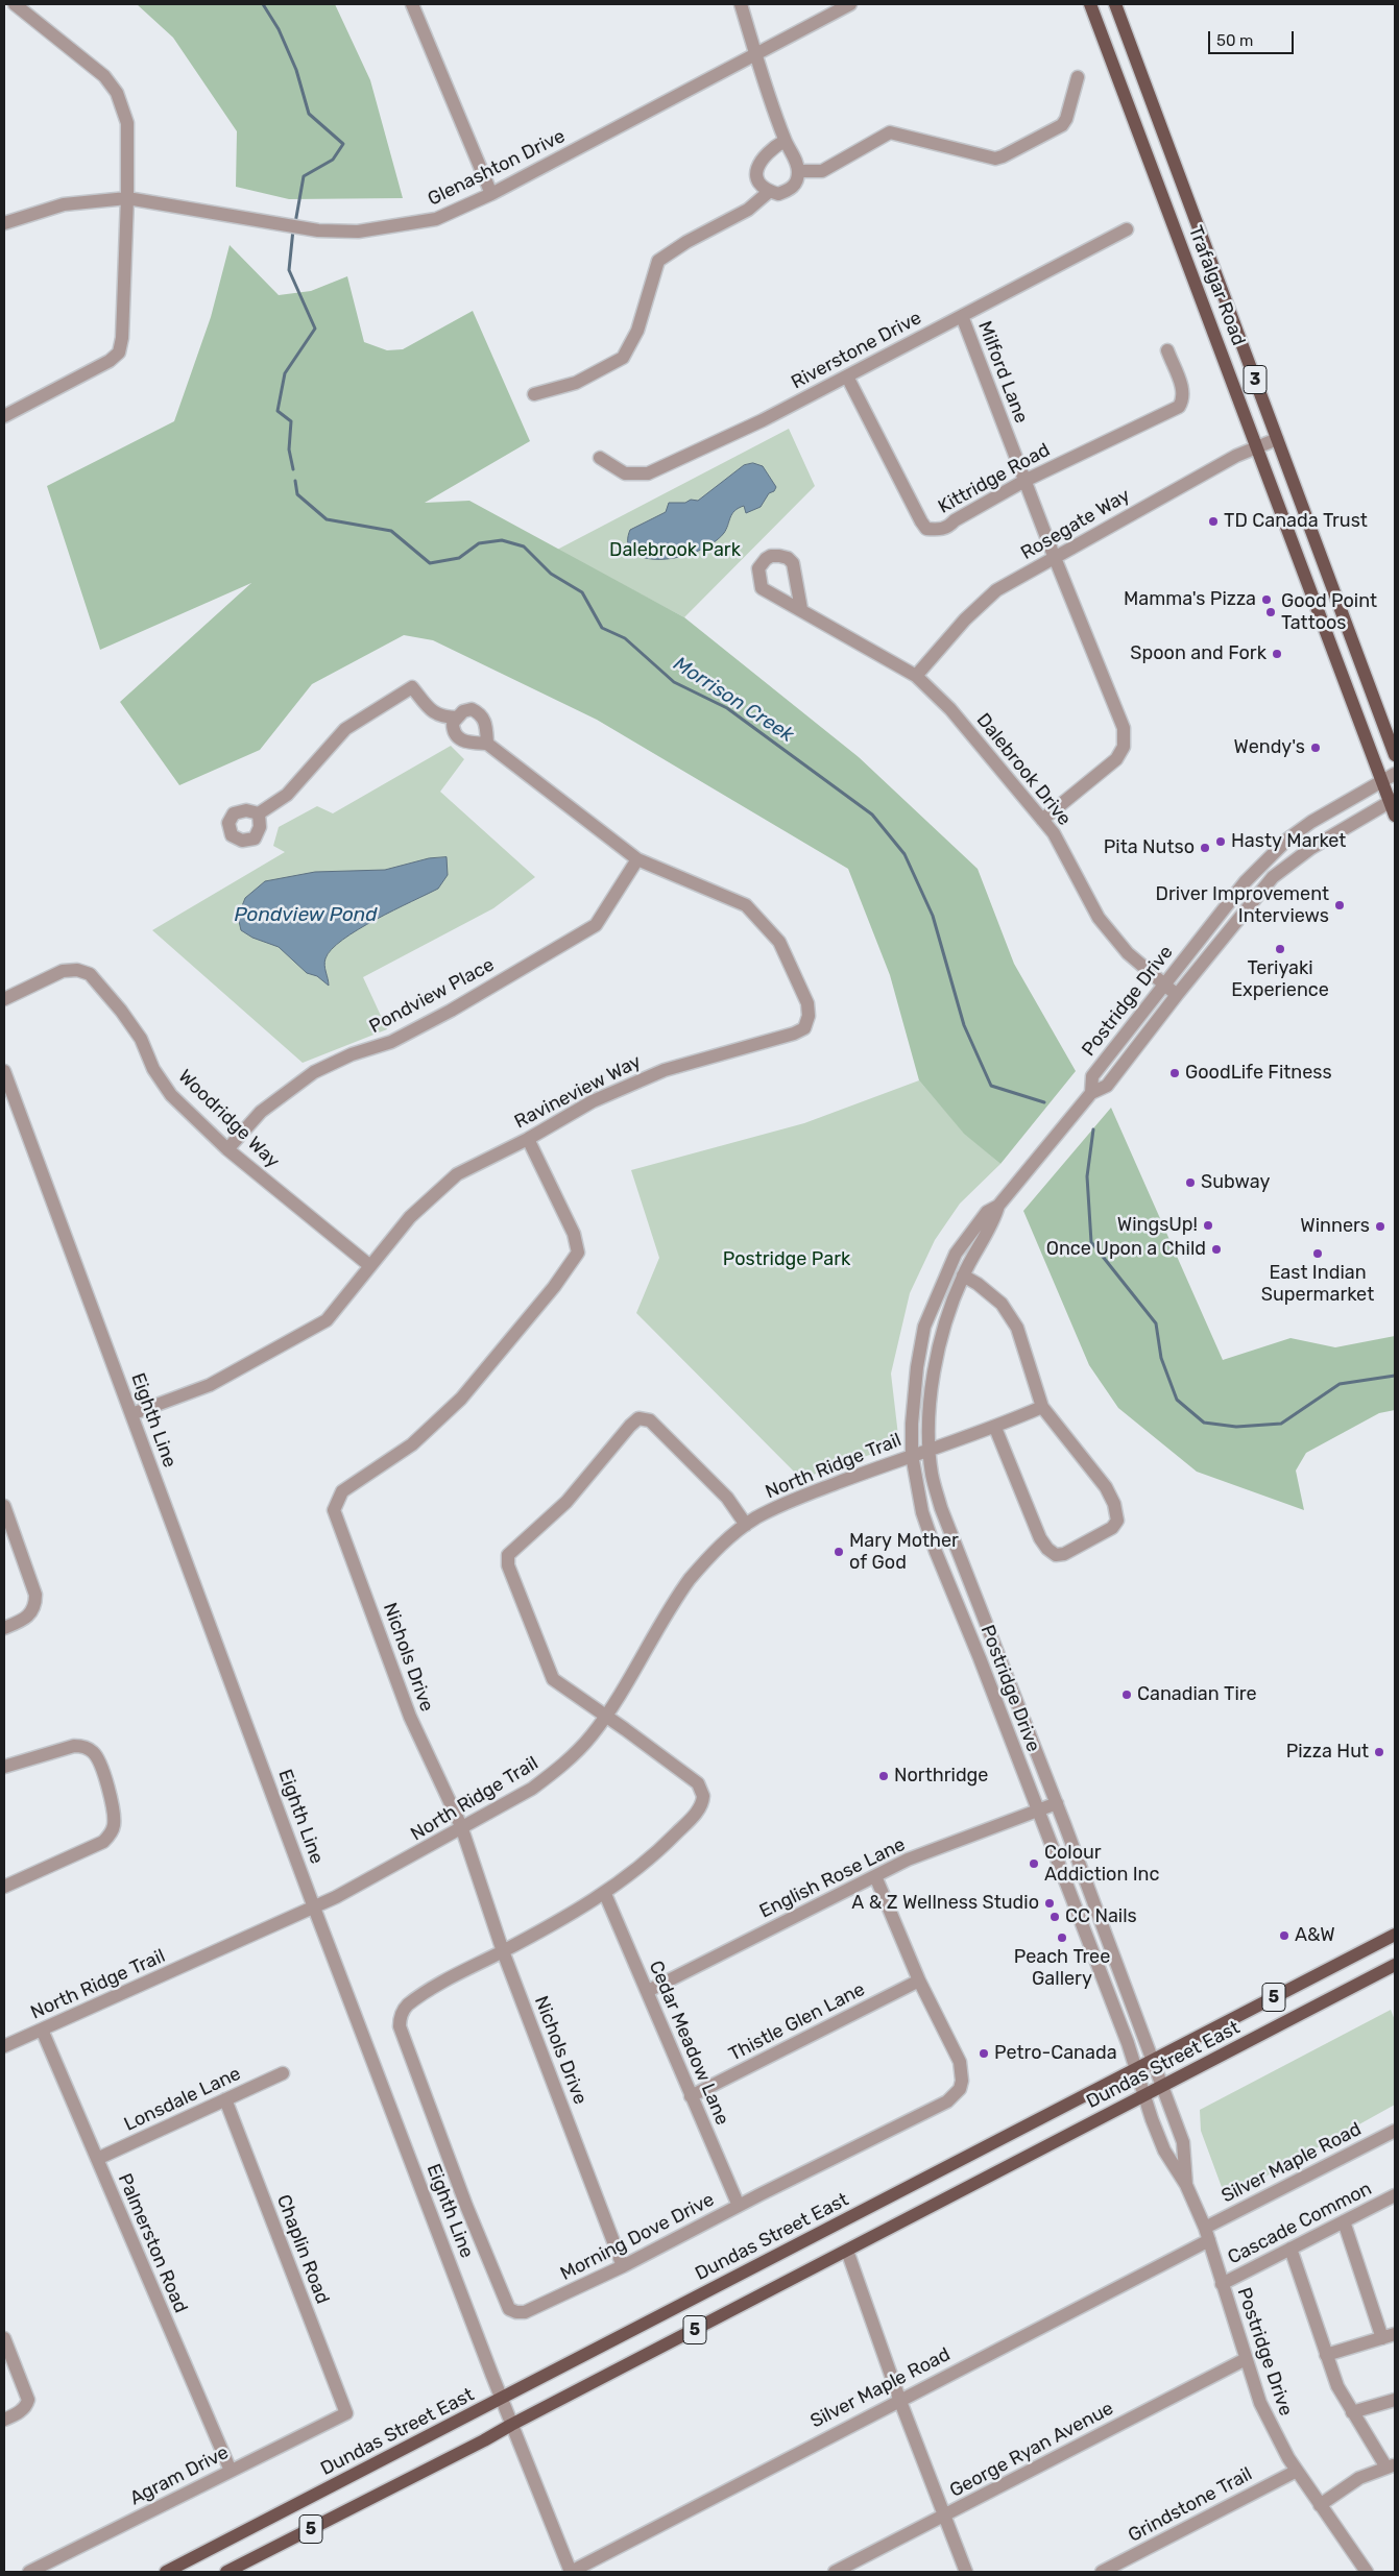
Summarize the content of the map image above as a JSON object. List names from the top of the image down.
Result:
{
  "streets": {
    "main road": [
      "Trafalgar Road",
      "3",
      "5",
      "Dundas Street East"
    ],
    "street": [
      "Glenashton Drive",
      "Riverstone Drive",
      "Milford Lane",
      "Kittridge Road",
      "Rosegate Way",
      "Dalebrook Drive",
      "Pondview Place",
      "Postridge Drive",
      "Ravineview Way",
      "Woodridge Way",
      "Eighth Line",
      "North Ridge Trail",
      "Nichols Drive",
      "English Rose Lane",
      "Thistle Glen Lane",
      "Cedar Meadow Lane",
      "Lonsdale Lane",
      "Silver Maple Road",
      "Cascade Common",
      "Morning Dove Drive",
      "Palmerston Road",
      "Chaplin Road",
      "George Ryan Avenue",
      "Agram Drive",
      "Grindstone Trail"
    ]
  },
  "crossings": [
    ["Trafalgar Road", "Rosegate Way"],
    ["Trafalgar Road", "Postridge Drive"],
    ["Riverstone Drive", "Milford Lane"],
    ["Riverstone Drive", "Kittridge Road"],
    ["Milford Lane", "Kittridge Road"],
    ["Milford Lane", "Rosegate Way"],
    ["Milford Lane", "Dalebrook Drive"],
    ["Rosegate Way", "Dalebrook Drive"],
    ["Dalebrook Drive", "Postridge Drive"],
    ["Pondview Place", "Ravineview Way"],
    ["Pondview Place", "Woodridge Way"],
    ["Postridge Drive", "North Ridge Trail"],
    ["Postridge Drive", "English Rose Lane"],
    ["Postridge Drive", "Dundas Street East"],
    ["Postridge Drive", "Silver Maple Road"],
    ["Postridge Drive", "Cascade Common"],
    ["Postridge Drive", "George Ryan Avenue"],
    ["Postridge Drive", "Grindstone Trail"],
    ["Ravineview Way", "Woodridge Way"],
    ["Ravineview Way", "Eighth Line"],
    ["Ravineview Way", "Nichols Drive"],
    ["Eighth Line", "North Ridge Trail"],
    ["Eighth Line", "Dundas Street East"],
    ["Eighth Line", "Silver Maple Road"],
    ["North Ridge Trail", "Nichols Drive"],
    ["North Ridge Trail", "Palmerston Road"],
    ["Nichols Drive", "Morning Dove Drive"],
    ["English Rose Lane", "Cedar Meadow Lane"],
    ["English Rose Lane", "Morning Dove Drive"],
    ["Thistle Glen Lane", "Cedar Meadow Lane"],
    ["Thistle Glen Lane", "Morning Dove Drive"],
    ["Cedar Meadow Lane", "Morning Dove Drive"],
    ["Lonsdale Lane", "Palmerston Road"],
    ["Lonsdale Lane", "Chaplin Road"],
    ["Palmerston Road", "Agram Drive"],
    ["Chaplin Road", "Agram Drive"]
  ],
  "water": ["Morrison Creek", "Pondview Pond"],
  "parks": ["Dalebrook Park", "Postridge Park"],
  "places": [
    "TD Canada Trust",
    "Mamma's Pizza",
    "Good Point Tattoos",
    "Spoon and Fork",
    "Wendy's",
    "Hasty Market",
    "Pita Nutso",
    "Driver Improvement Interviews",
    "Teriyaki Experience",
    "GoodLife Fitness",
    "Subway",
    "WingsUp!",
    "Winners",
    "Once Upon a Child",
    "East Indian Supermarket",
    "Mary Mother of God",
    "Canadian Tire",
    "Pizza Hut",
    "Northridge",
    "Colour Addiction Inc",
    "A & Z Wellness Studio",
    "CC Nails",
    "A&W",
    "Peach Tree Gallery",
    "Petro-Canada"
  ],
  "scale_bar": "50 m"
}
